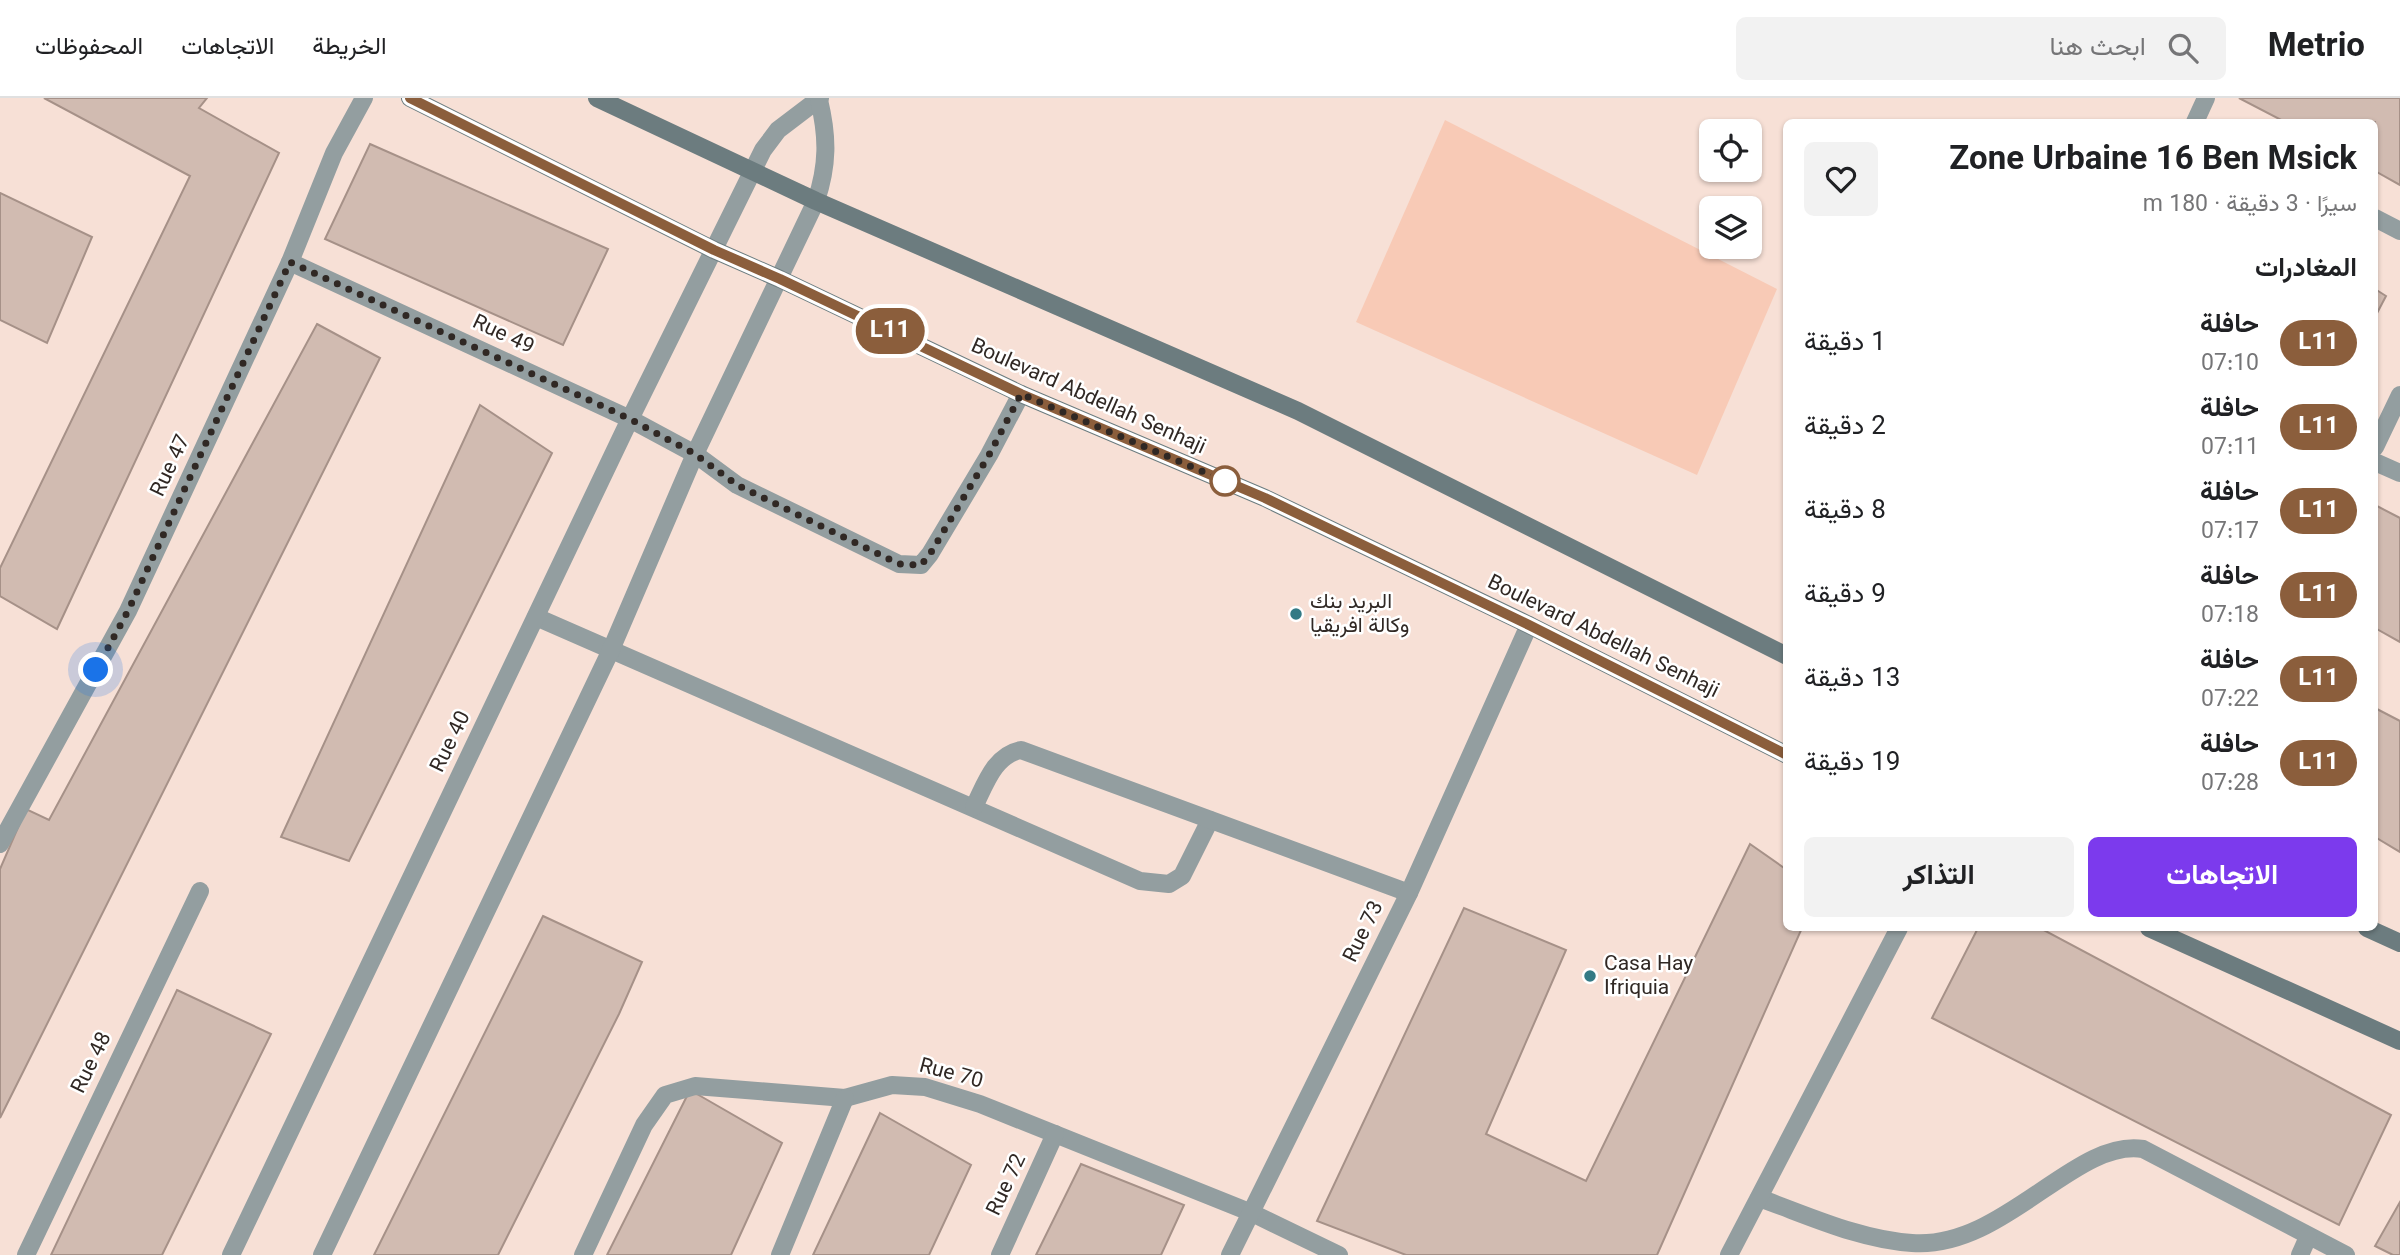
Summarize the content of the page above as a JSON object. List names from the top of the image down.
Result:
{
  "streets": {
    "street": [
      "Rue 49",
      "Boulevard Abdellah Senhaji",
      "Rue 47",
      "Rue 40",
      "Rue 73",
      "Rue 48",
      "Rue 70",
      "Rue 72"
    ]
  },
  "crossings": [
    ["Rue 49", "Boulevard Abdellah Senhaji"],
    ["Rue 49", "Rue 47"],
    ["Rue 49", "Rue 40"],
    ["Boulevard Abdellah Senhaji", "Rue 40"],
    ["Boulevard Abdellah Senhaji", "Rue 73"],
    ["Rue 73", "Rue 70"],
    ["Rue 70", "Rue 72"]
  ],
  "places": ["البريد بنك وكالة افريقيا", "Casa Hay Ifriquia"],
  "lines": ["bus line L11"],
  "page": {
    "header": "Metrio",
    "search": "ابحث هنا",
    "nav": ["الخريطة", "الاتجاهات", "المحفوظات"],
    "on_map": "L11",
    "heading": [
      ["Zone Urbaine 16 Ben Msick", "سيرًا · 3 دقيقة · 180 m"],
      "المغادرات"
    ],
    "list": [
      {
        "mark": "L11",
        "name": "حافلة",
        "note": "07:10",
        "value": "1 دقيقة"
      },
      {
        "mark": "L11",
        "name": "حافلة",
        "note": "07:11",
        "value": "2 دقيقة"
      },
      {
        "mark": "L11",
        "name": "حافلة",
        "note": "07:17",
        "value": "8 دقيقة"
      },
      {
        "mark": "L11",
        "name": "حافلة",
        "note": "07:18",
        "value": "9 دقيقة"
      },
      {
        "mark": "L11",
        "name": "حافلة",
        "note": "07:22",
        "value": "13 دقيقة"
      },
      {
        "mark": "L11",
        "name": "حافلة",
        "note": "07:28",
        "value": "19 دقيقة"
      }
    ],
    "buttons": ["الاتجاهات", "التذاكر"]
  }
}
